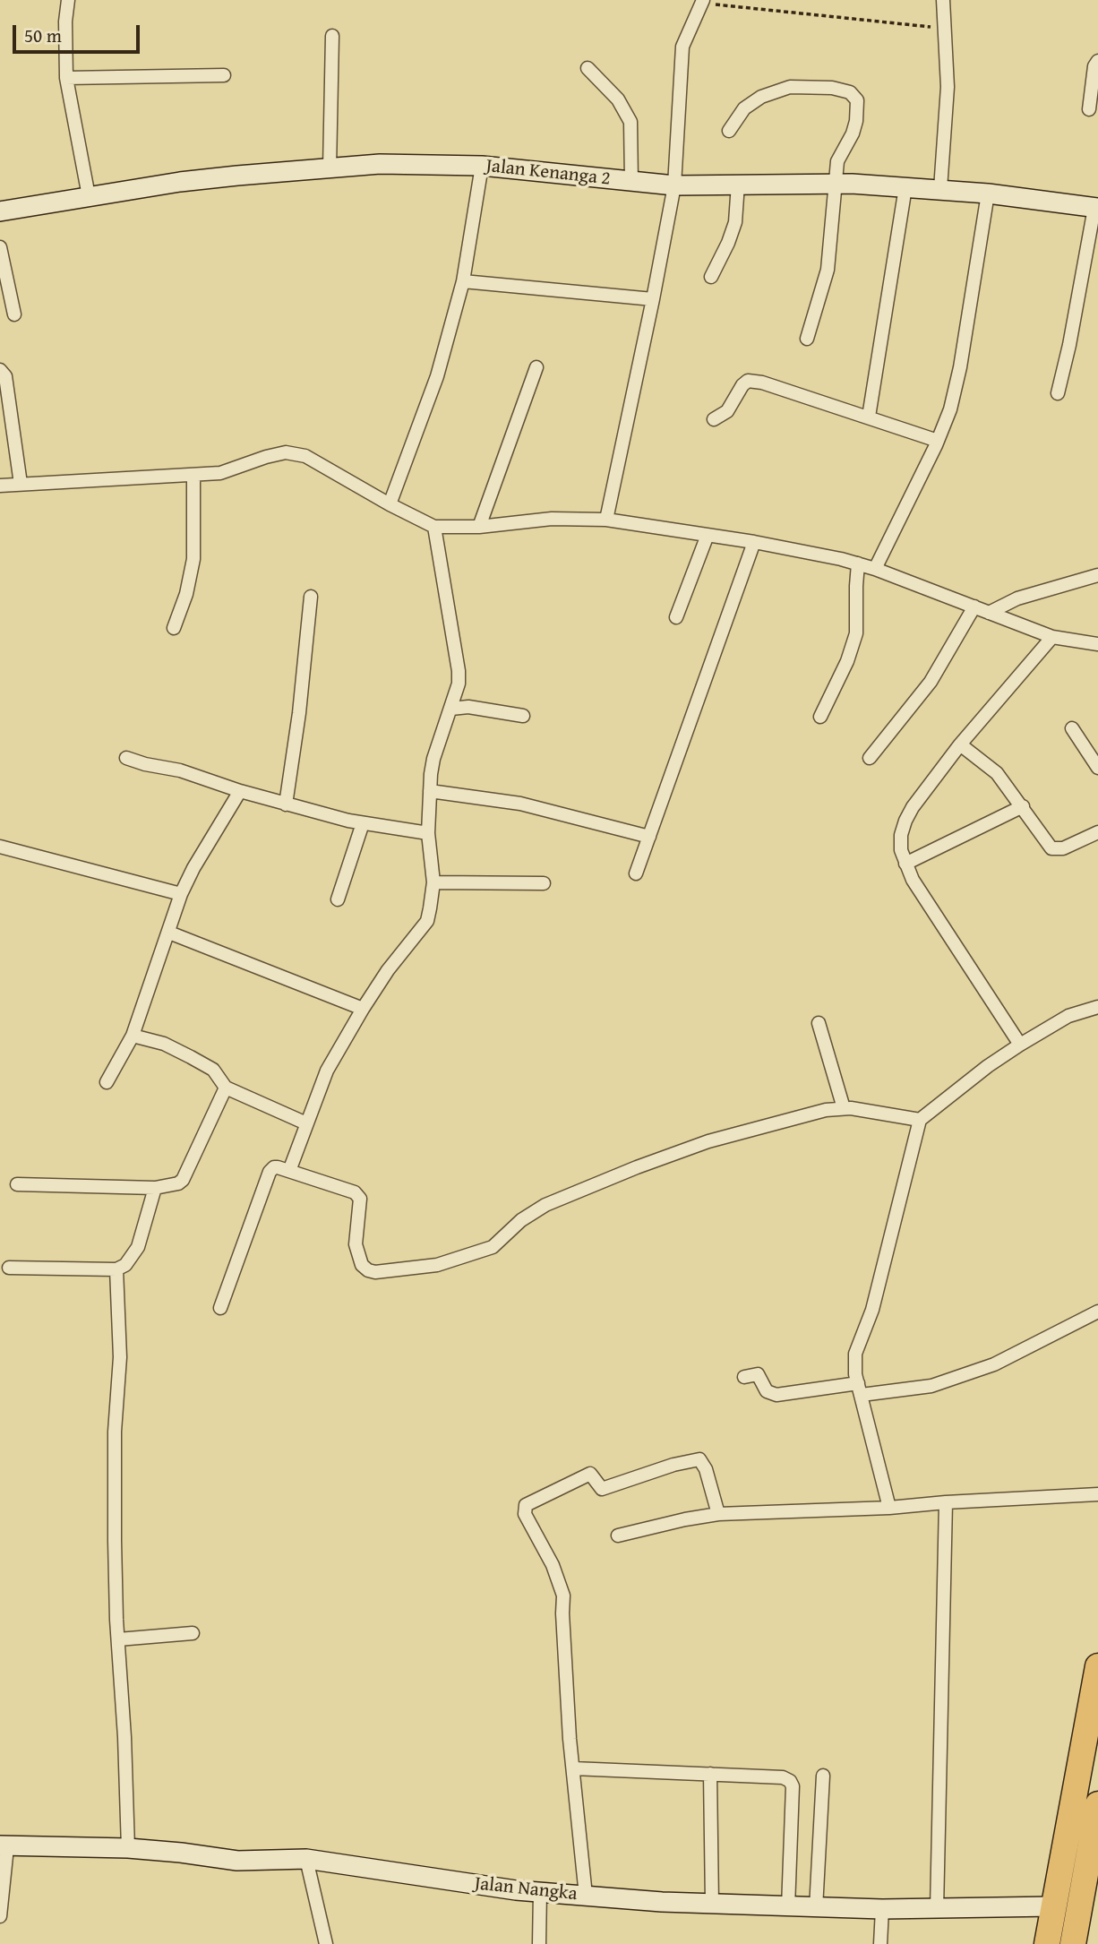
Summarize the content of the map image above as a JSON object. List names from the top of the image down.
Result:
{
  "streets": {
    "main road": ["Jalan Kenanga 2", "Jalan Nangka"]
  },
  "scale_bar": "50 m"
}
